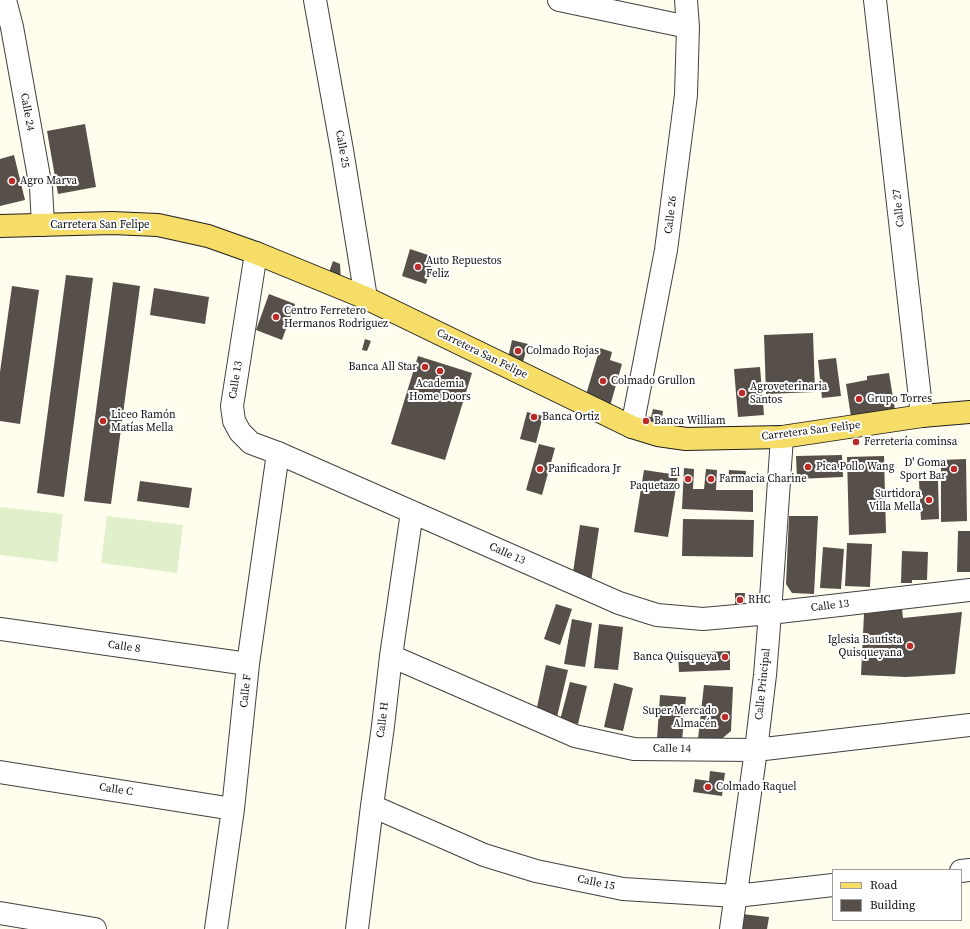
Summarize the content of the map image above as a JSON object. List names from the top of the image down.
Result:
{
  "streets": {
    "main road": ["Carretera San Felipe"],
    "street": [
      "Calle 24",
      "Calle 25",
      "Calle 27",
      "Calle 26",
      "Calle 13",
      "Calle 8",
      "Calle Principal",
      "Calle F",
      "Calle H",
      "Calle 14",
      "Calle C",
      "Calle 15"
    ]
  },
  "crossings": [
    ["Calle 24", "Carretera San Felipe"],
    ["Calle 25", "Carretera San Felipe"],
    ["Calle 27", "Carretera San Felipe"],
    ["Calle 26", "Carretera San Felipe"],
    ["Carretera San Felipe", "Calle 13"],
    ["Carretera San Felipe", "Calle Principal"],
    ["Calle 13", "Calle Principal"],
    ["Calle 13", "Calle F"],
    ["Calle 13", "Calle H"],
    ["Calle 8", "Calle F"],
    ["Calle Principal", "Calle 14"],
    ["Calle Principal", "Calle 15"],
    ["Calle F", "Calle C"],
    ["Calle H", "Calle 14"],
    ["Calle H", "Calle 15"]
  ],
  "places": [
    "Agro Marva",
    "Auto Repuestos Feliz",
    "Centro Ferretero Hermanos Rodriguez",
    "Colmado Rojas",
    "Banca All Star",
    "Academia Home Doors",
    "Colmado Grullon",
    "Agroveterinaria Santos",
    "Grupo Torres",
    "Banca Ortiz",
    "Liceo Ramón Matías Mella",
    "Banca William",
    "Ferretería cominsa",
    "Pica Pollo Wang",
    "Panificadora Jr",
    "D' Goma Sport Bar",
    "El Paquetazo",
    "Farmacia Charine",
    "Surtidora Villa Mella",
    "RHC",
    "Iglesia Bautista Quisqueyana",
    "Banca Quisqueya",
    "Super Mercado Almacén",
    "Colmado Raquel"
  ],
  "legend": ["Road", "Building"]
}
